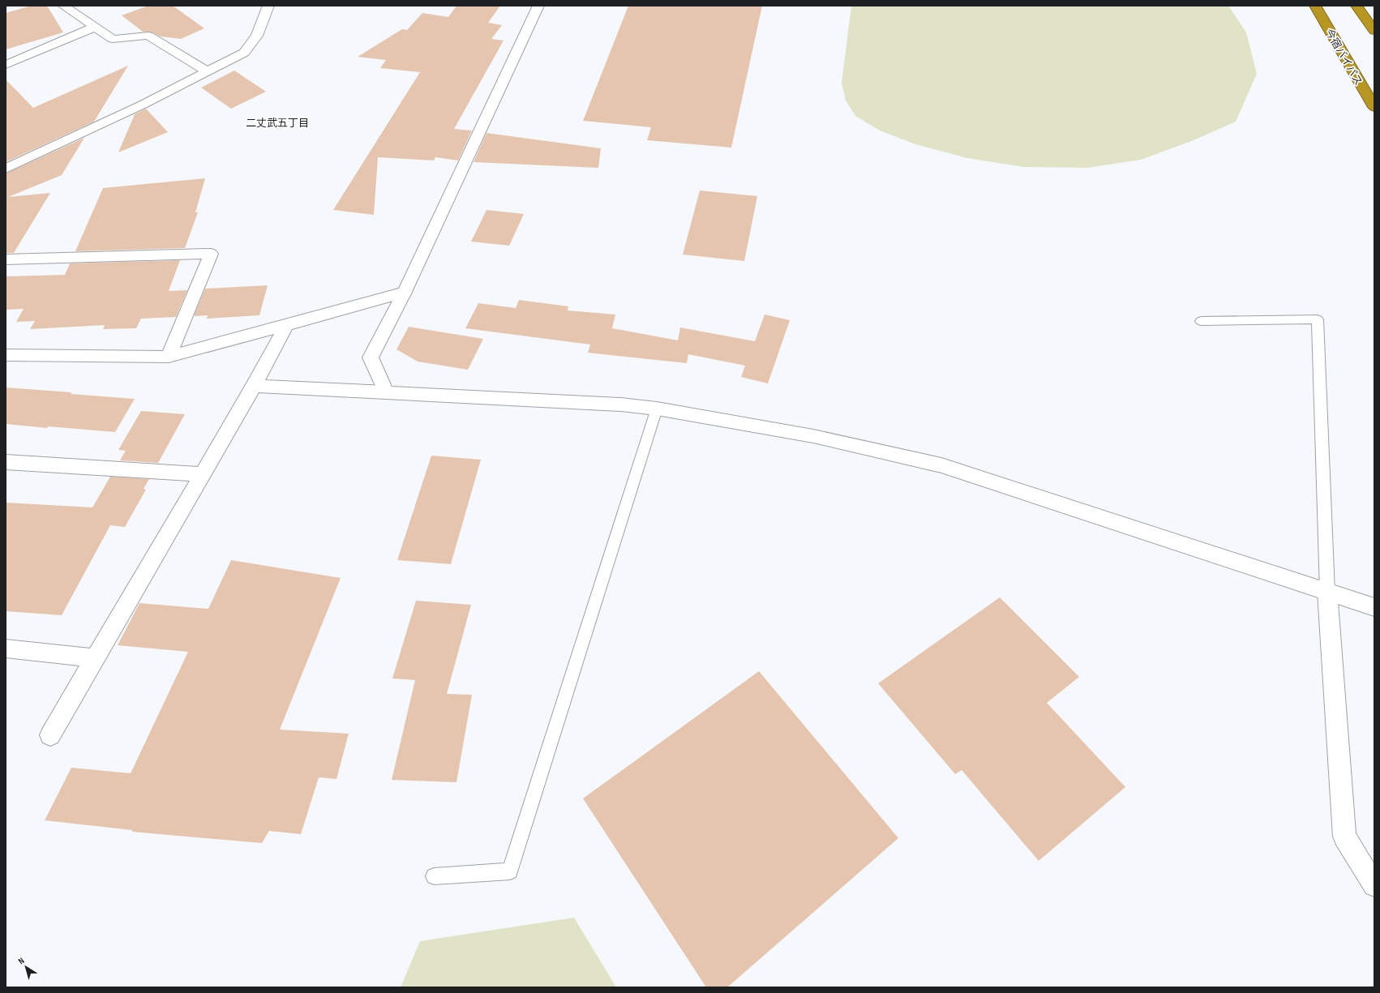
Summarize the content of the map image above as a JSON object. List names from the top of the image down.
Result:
{
  "streets": {
    "highway": ["今宿バイパス"]
  },
  "districts": ["二丈武五丁目"],
  "north": "top left"
}
